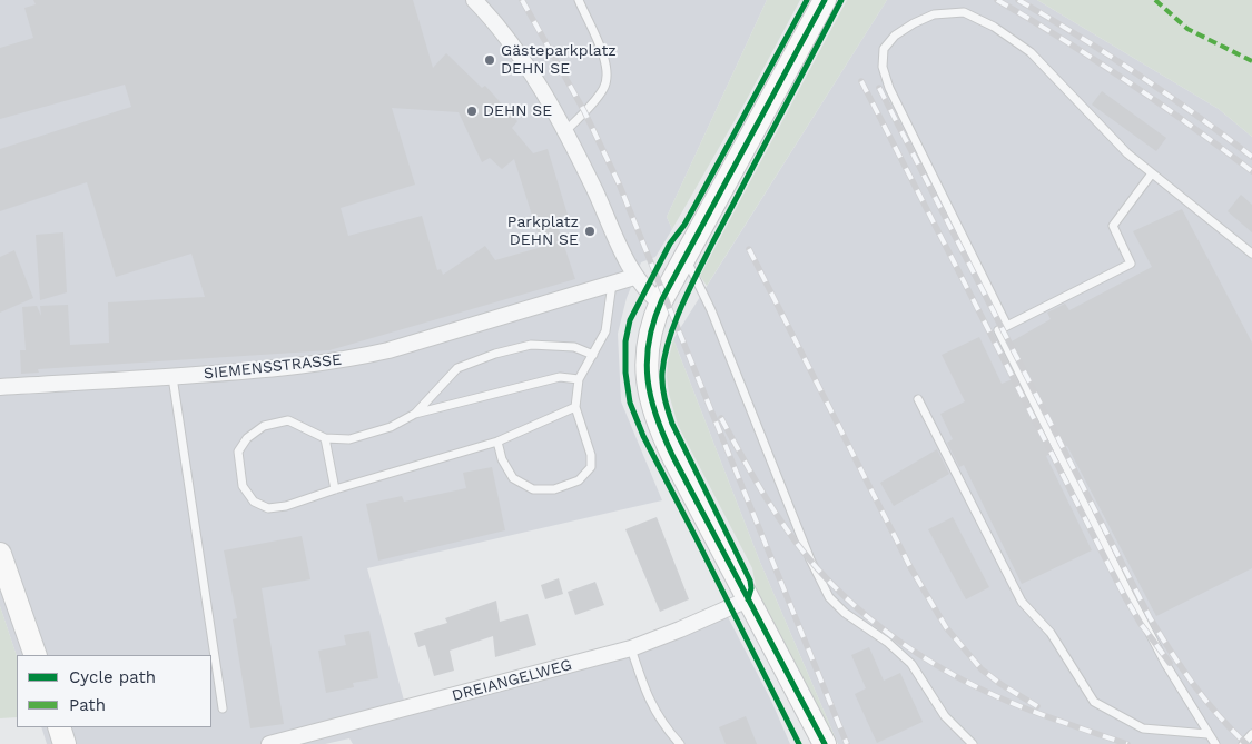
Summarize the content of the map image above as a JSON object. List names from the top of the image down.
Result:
{
  "streets": {
    "street": ["SIEMENSSTRASSE", "DREIANGELWEG"]
  },
  "places": ["Gästeparkplatz DEHN SE", "DEHN SE", "Parkplatz DEHN SE"],
  "legend": ["Cycle path", "Path"]
}
